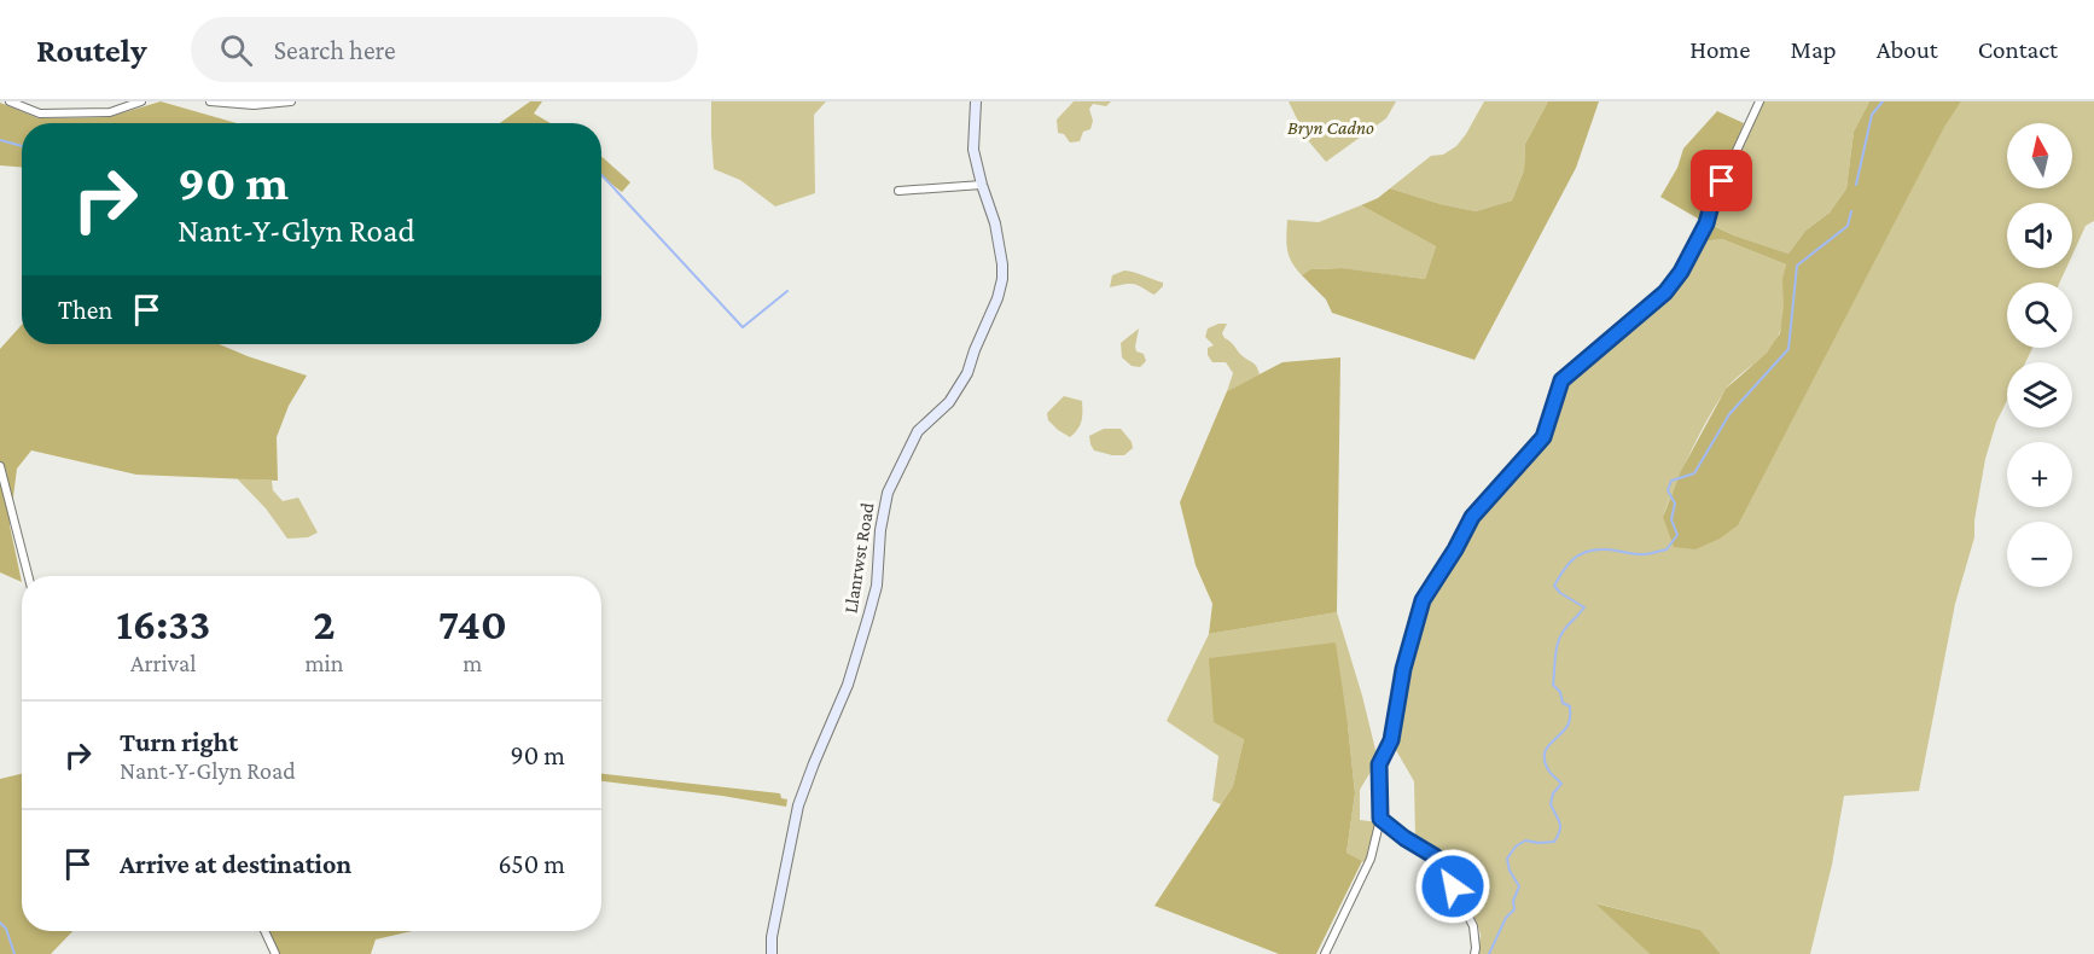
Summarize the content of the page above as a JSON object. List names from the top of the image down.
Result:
{
  "streets": {
    "main road": ["Llanrwst Road"]
  },
  "parks": ["Bryn Cadno"],
  "north": "top",
  "page": {
    "header": "Routely",
    "search": "Search here",
    "nav": [
      "Home",
      "Map",
      "About",
      "Contact"
    ],
    "map_buttons": ["+", "−"],
    "turn": ["90 m", "Nant-Y-Glyn Road"],
    "then": "Then",
    "eta": [
      "16:33",
      "Arrival",
      "2",
      "min",
      "740",
      "m"
    ],
    "list": [
      {
        "name": "Turn right",
        "note": "Nant-Y-Glyn Road",
        "value": "90 m"
      },
      {
        "name": "Arrive at destination",
        "value": "650 m"
      }
    ]
  }
}
